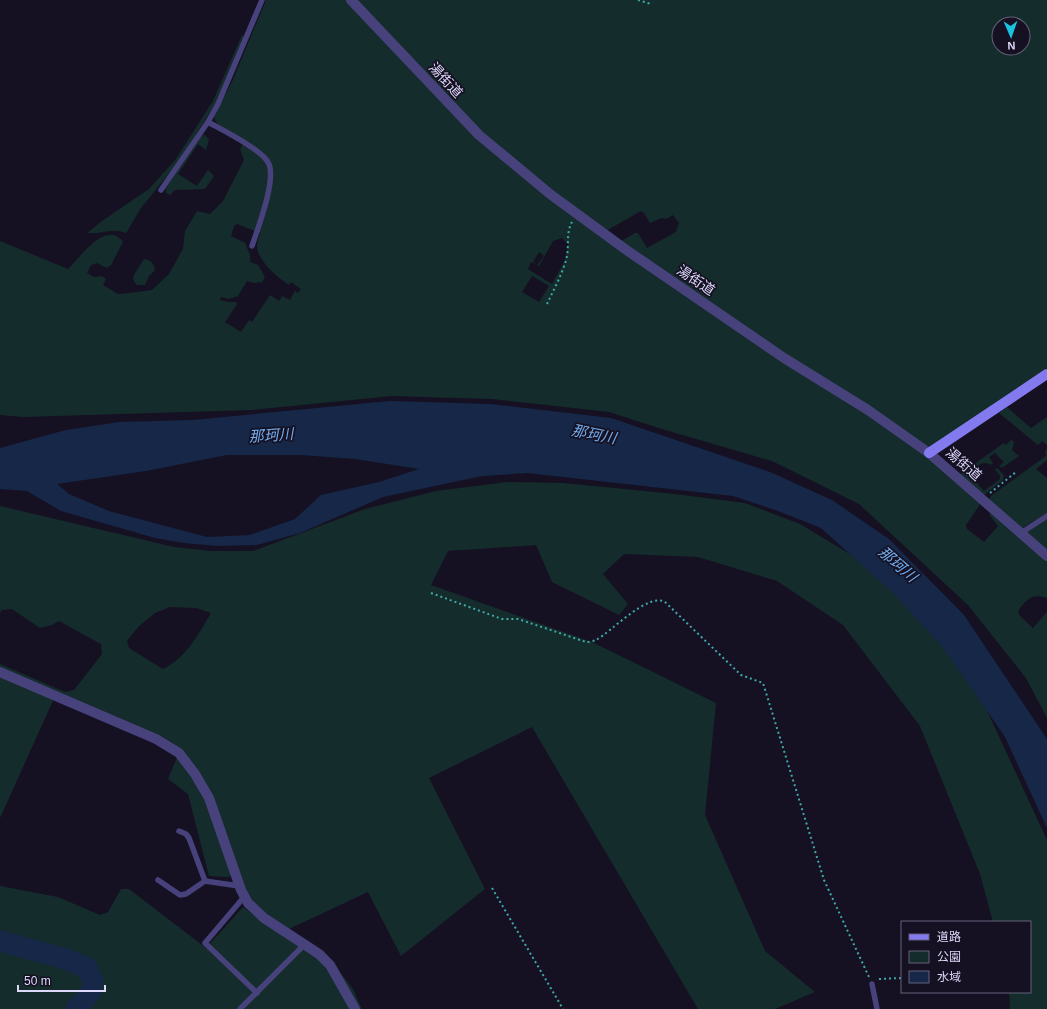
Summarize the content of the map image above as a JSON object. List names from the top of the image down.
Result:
{
  "streets": {
    "street": ["湯街道"]
  },
  "water": ["那珂川"],
  "legend": ["道路", "公園", "水域"],
  "scale_bar": "50 m",
  "north": "bottom"
}
